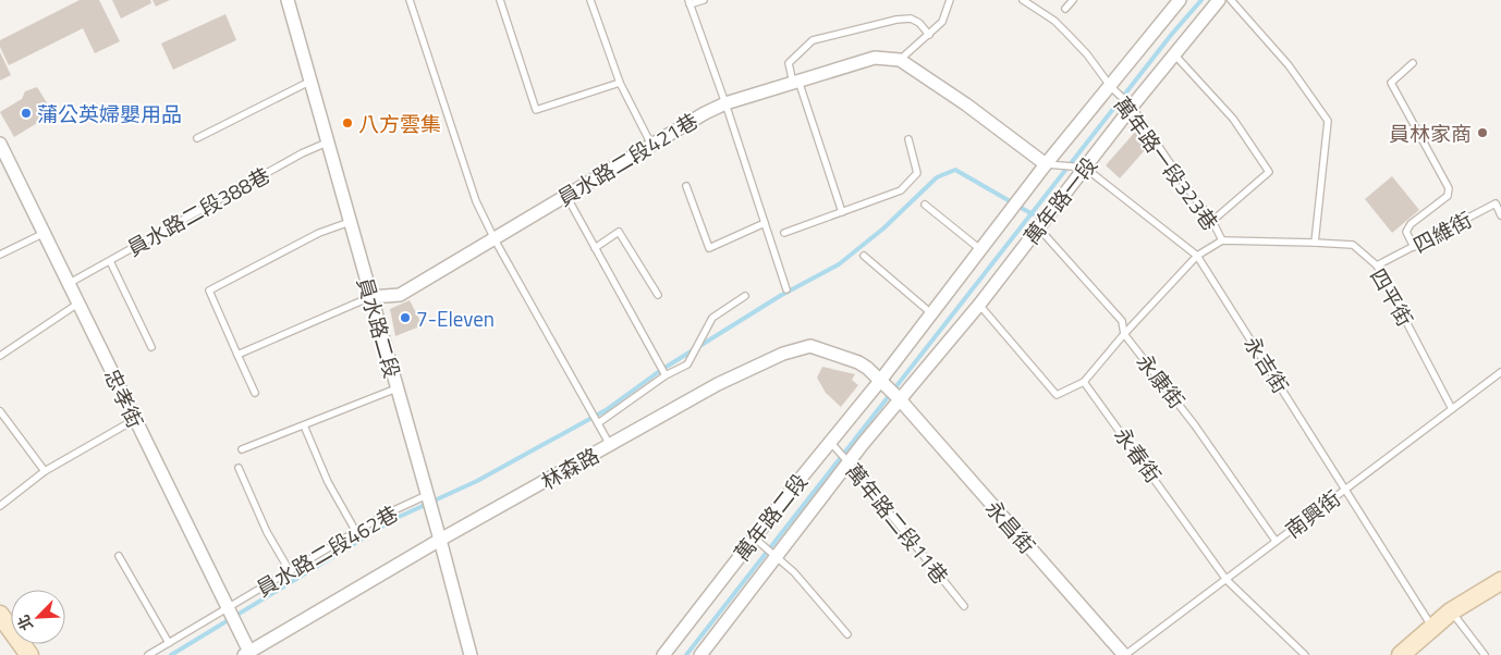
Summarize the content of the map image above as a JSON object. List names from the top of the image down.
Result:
{
  "streets": {
    "street": [
      "員水路二段421巷",
      "萬年路一段",
      "員水路二段",
      "忠孝街",
      "林森路",
      "萬年路二段",
      "永昌街"
    ],
    "lane": [
      "萬年路一段323巷",
      "員水路二段388巷",
      "四維街",
      "四平街",
      "永吉街",
      "永康街",
      "永春街",
      "南興街",
      "萬年路二段11巷",
      "員水路二段462巷"
    ]
  },
  "crossings": [
    ["員水路二段421巷", "員水路二段"],
    ["萬年路一段323巷", "萬年路一段"],
    ["萬年路一段323巷", "四平街"],
    ["萬年路一段", "永吉街"],
    ["萬年路一段", "永康街"],
    ["萬年路一段", "林森路"],
    ["萬年路一段", "萬年路二段"],
    ["萬年路一段", "永昌街"],
    ["員水路二段388巷", "員水路二段"],
    ["員水路二段388巷", "忠孝街"],
    ["四維街", "四平街"],
    ["四平街", "南興街"],
    ["員水路二段", "林森路"],
    ["員水路二段", "員水路二段462巷"],
    ["永吉街", "南興街"],
    ["永康街", "南興街"],
    ["忠孝街", "林森路"],
    ["忠孝街", "員水路二段462巷"],
    ["永春街", "南興街"],
    ["林森路", "萬年路二段"],
    ["林森路", "永昌街"],
    ["南興街", "永昌街"],
    ["萬年路二段", "萬年路二段11巷"],
    ["萬年路二段", "永昌街"]
  ],
  "places": [
    "蒲公英婦嬰用品",
    "八方雲集",
    "員林家商",
    "7-Eleven"
  ],
  "north": "bottom left"
}
